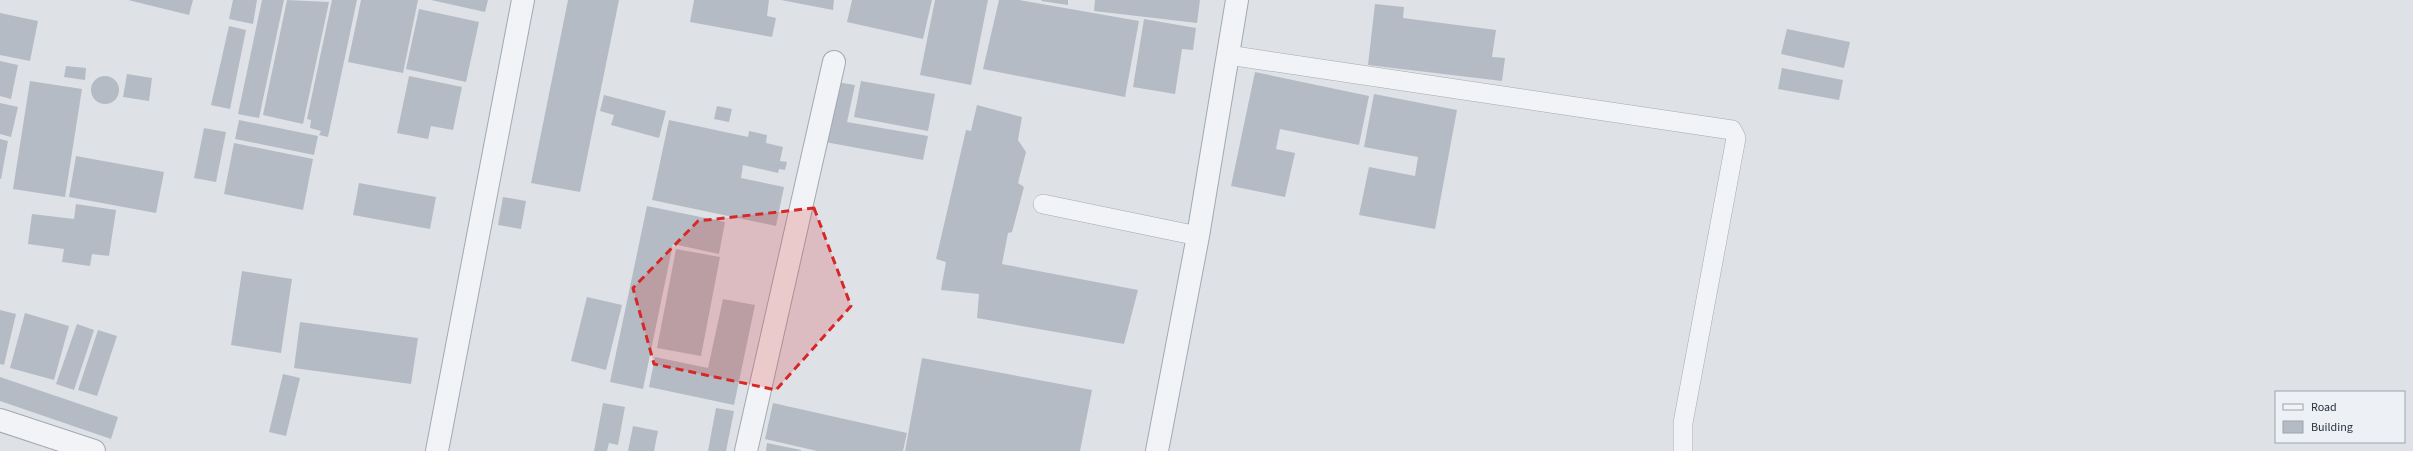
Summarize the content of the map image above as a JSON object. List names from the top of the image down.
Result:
{
  "legend": ["Road", "Building"]
}
